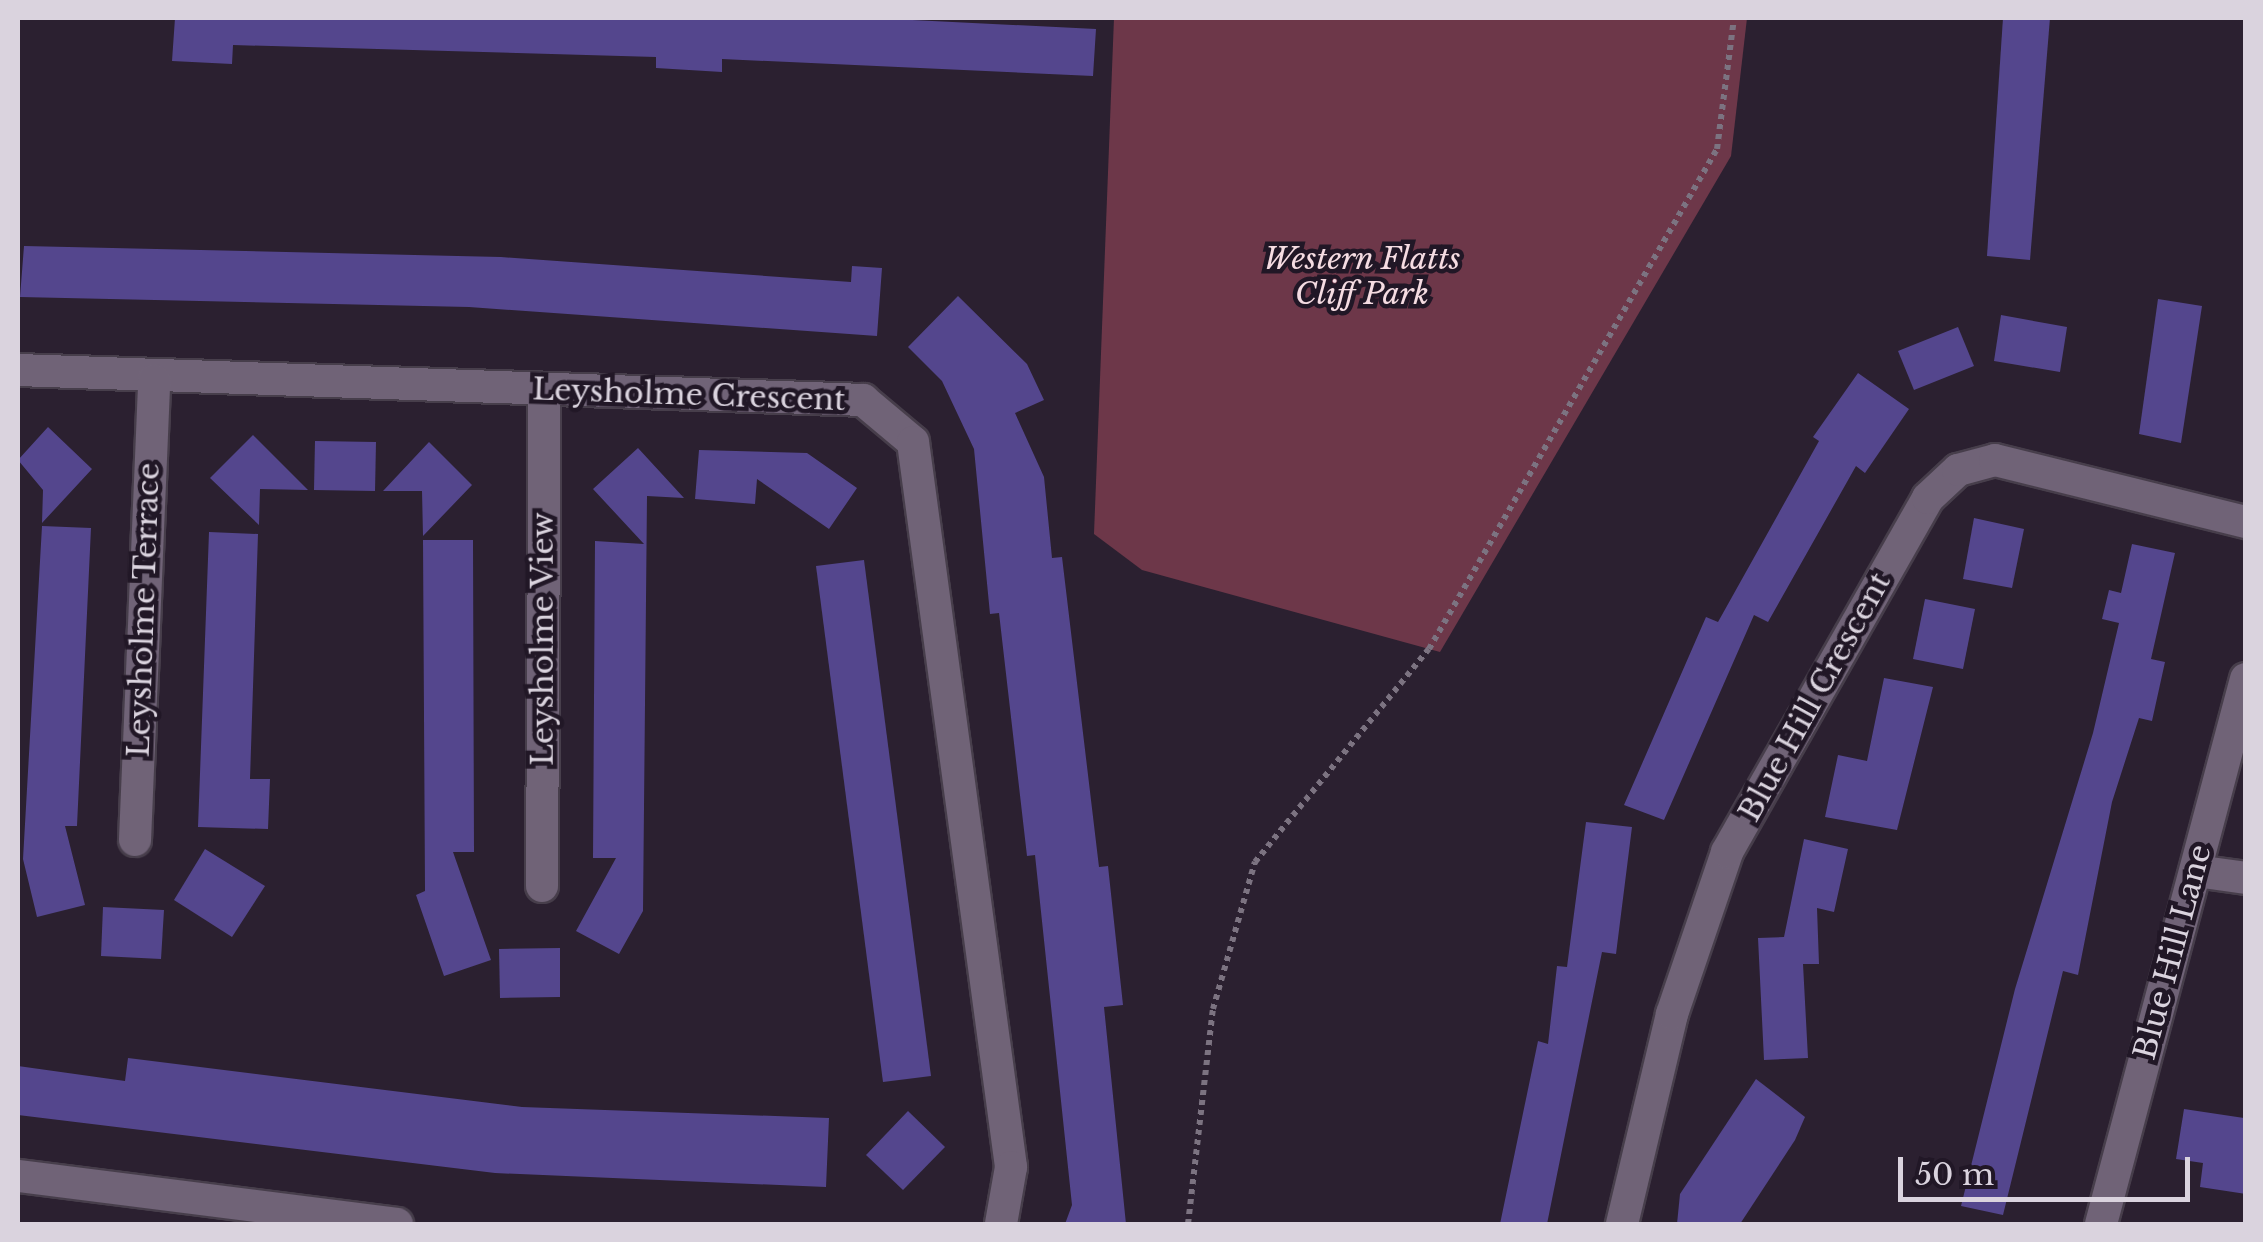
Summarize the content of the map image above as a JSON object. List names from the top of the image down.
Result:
{
  "streets": {
    "street": [
      "Leysholme Crescent",
      "Leysholme Terrace",
      "Leysholme View",
      "Blue Hill Crescent",
      "Blue Hill Lane"
    ]
  },
  "crossings": [
    ["Leysholme Crescent", "Leysholme Terrace"],
    ["Leysholme Crescent", "Leysholme View"]
  ],
  "parks": ["Western Flatts Cliff Park"],
  "scale_bar": "50 m"
}
